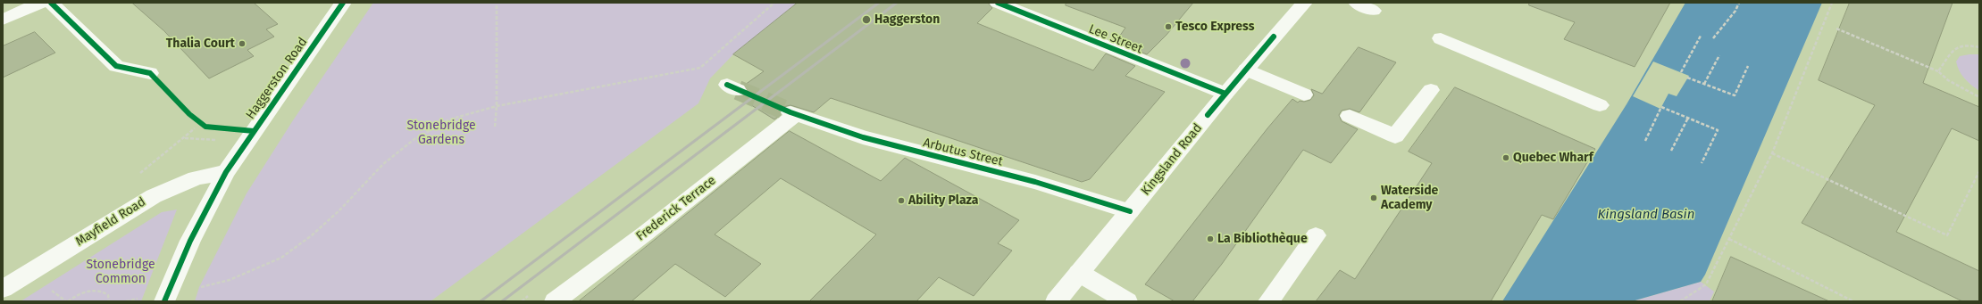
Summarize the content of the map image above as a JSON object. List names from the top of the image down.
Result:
{
  "streets": {
    "main road": [
      "Lee Street",
      "Haggerston Road",
      "Arbutus Street",
      "Kingsland Road",
      "Frederick Terrace",
      "Mayfield Road"
    ]
  },
  "crossings": [
    ["Lee Street", "Kingsland Road"],
    ["Haggerston Road", "Mayfield Road"],
    ["Arbutus Street", "Kingsland Road"],
    ["Arbutus Street", "Frederick Terrace"]
  ],
  "water": ["Kingsland Basin"],
  "parks": ["Stonebridge Gardens", "Stonebridge Common"],
  "places": [
    "Haggerston",
    "Tesco Express",
    "Thalia Court",
    "Quebec Wharf",
    "Waterside Academy",
    "Ability Plaza",
    "La Bibliothèque"
  ]
}
